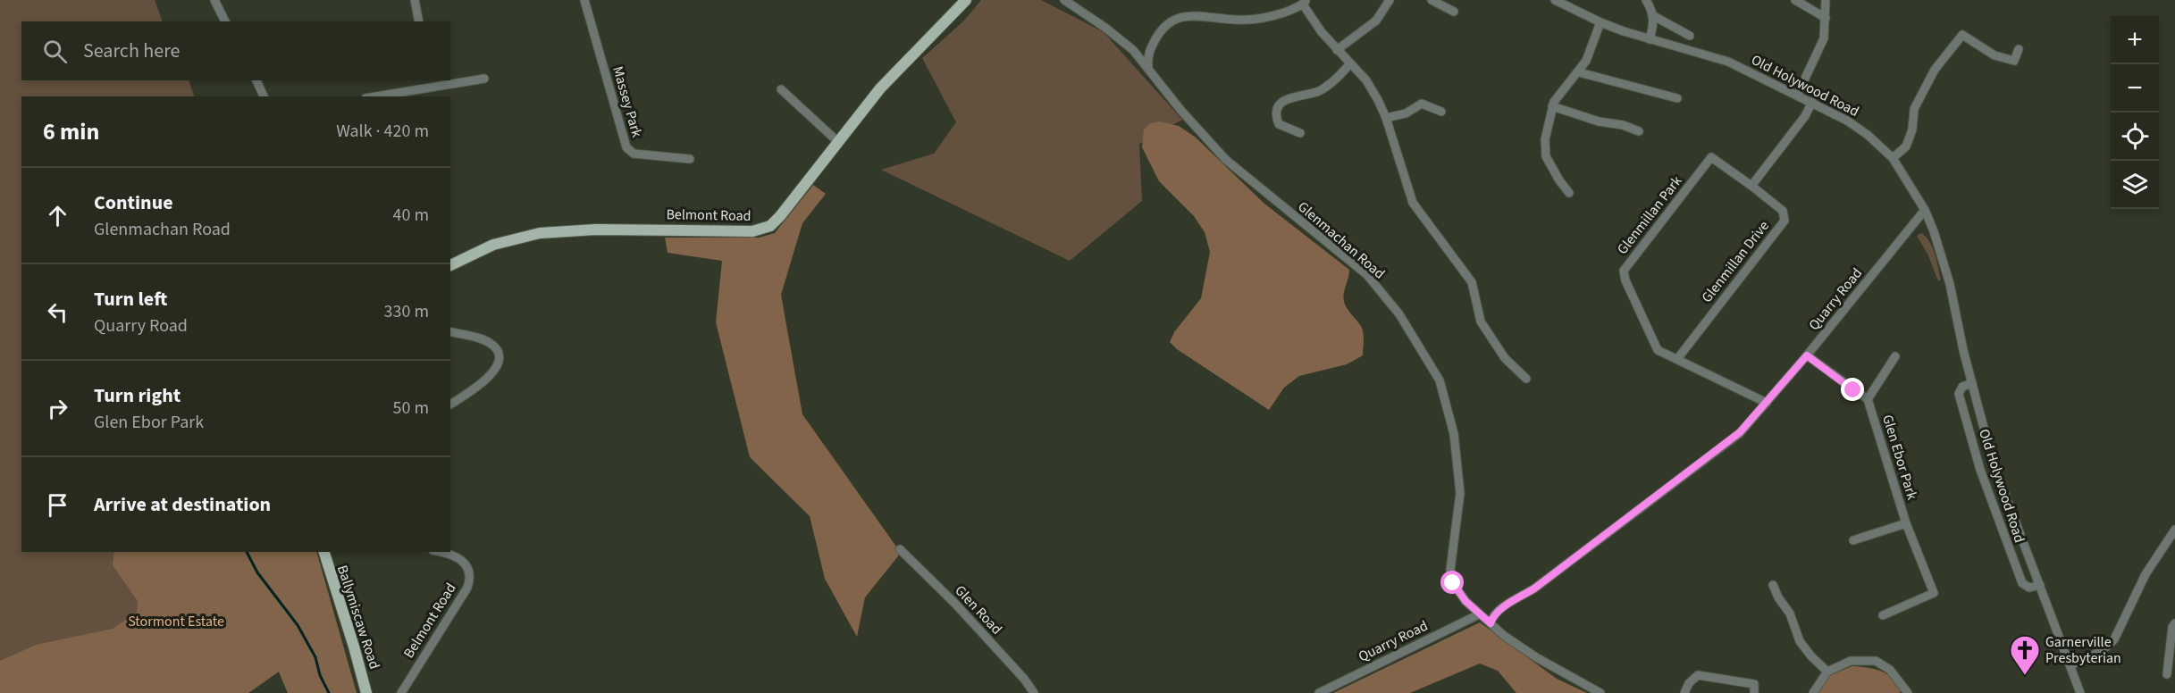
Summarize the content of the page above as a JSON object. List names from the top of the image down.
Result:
{
  "streets": {
    "main road": ["Belmont Road", "Ballymiscaw Road"],
    "street": [
      "Old Holywood Road",
      "Massey Park",
      "Glenmillan Park",
      "Glenmachan Road",
      "Glenmillan Drive",
      "Quarry Road",
      "Glen Ebor Park",
      "Glen Road"
    ]
  },
  "crossings": [
    ["Old Holywood Road", "Quarry Road"],
    ["Glenmillan Park", "Glenmillan Drive"],
    ["Glenmillan Park", "Quarry Road"],
    ["Glenmachan Road", "Quarry Road"],
    ["Quarry Road", "Glen Ebor Park"]
  ],
  "parks": ["Stormont Estate"],
  "places": {
    "church": ["Garnerville Presbyterian"]
  },
  "page": {
    "map_buttons": ["+", "−"],
    "search": "Search here",
    "heading": ["6 min", "Walk · 420 m"],
    "list": [
      ["Continue", "Glenmachan Road", "40 m"],
      ["Turn left", "Quarry Road", "330 m"],
      ["Turn right", "Glen Ebor Park", "50 m"],
      "Arrive at destination"
    ]
  }
}
